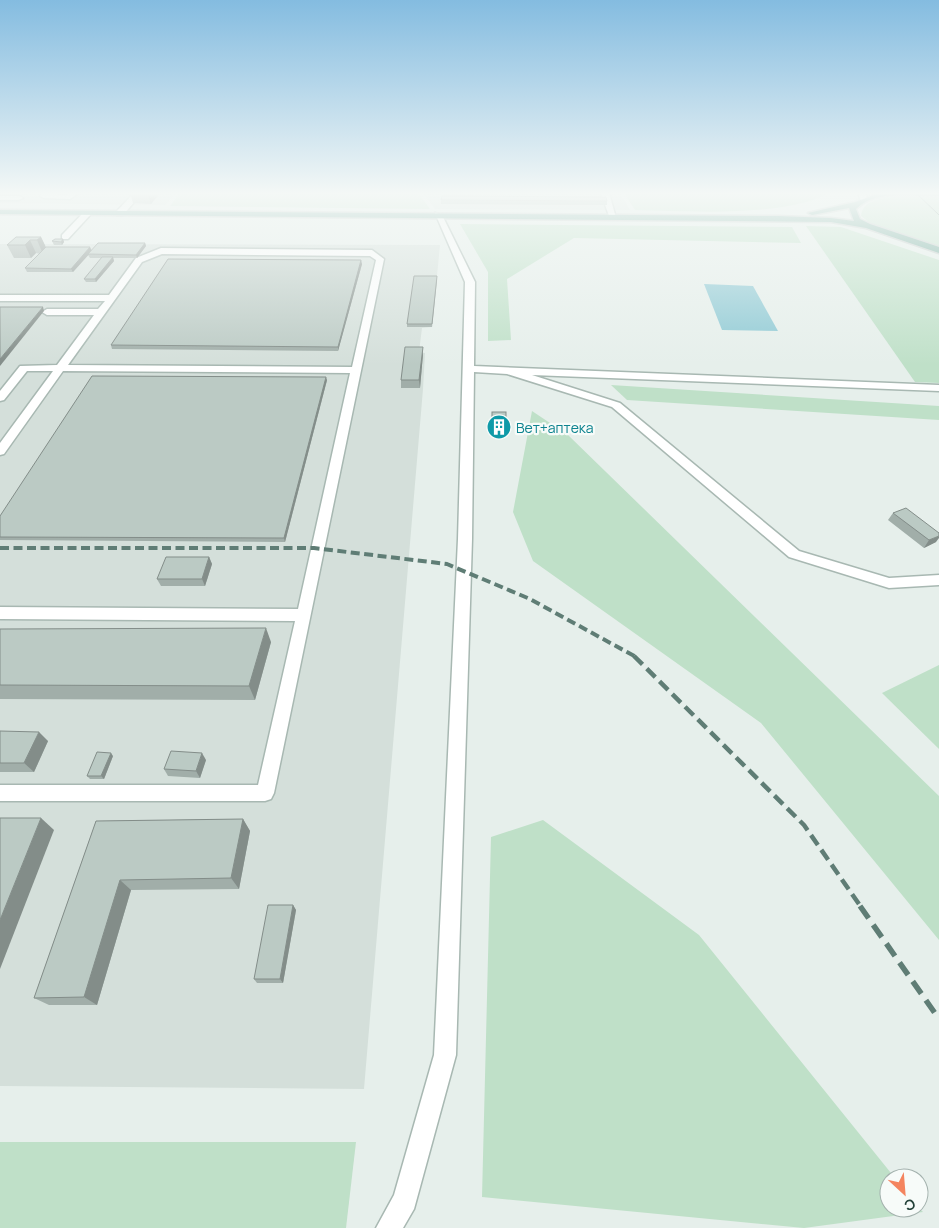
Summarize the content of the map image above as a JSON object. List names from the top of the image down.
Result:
{
  "places": {
    "building": ["Вет+аптека"]
  },
  "north": "bottom right"
}
